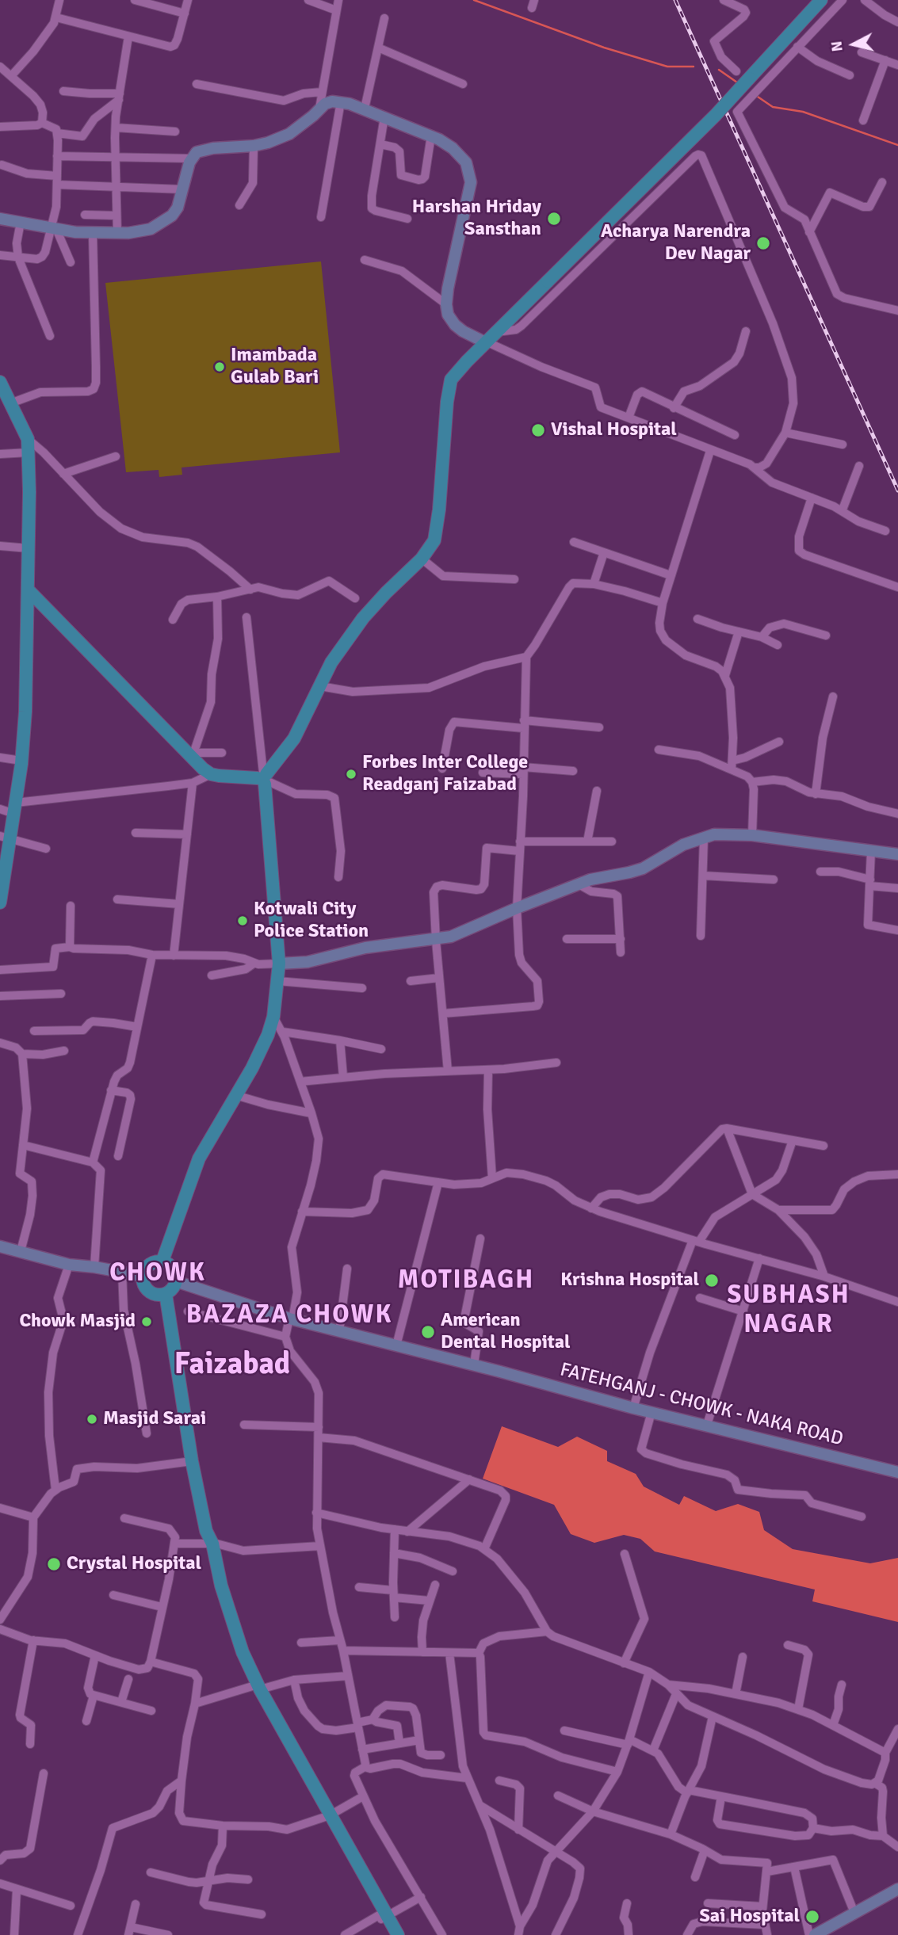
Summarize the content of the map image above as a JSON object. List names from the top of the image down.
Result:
{
  "streets": {
    "street": ["FATEHGANJ - CHOWK - NAKA ROAD"]
  },
  "districts": [
    "CHOWK",
    "MOTIBAGH",
    "SUBHASH NAGAR",
    "BAZAZA CHOWK",
    "Faizabad"
  ],
  "places": [
    "Harshan Hriday Sansthan",
    "Acharya Narendra Dev Nagar",
    "Imambada Gulab Bari",
    "Vishal Hospital",
    "Forbes Inter College Readganj Faizabad",
    "Kotwali City Police Station",
    "Krishna Hospital",
    "Chowk Masjid",
    "American Dental Hospital",
    "Masjid Sarai",
    "Crystal Hospital",
    "Sai Hospital"
  ],
  "north": "left"
}
